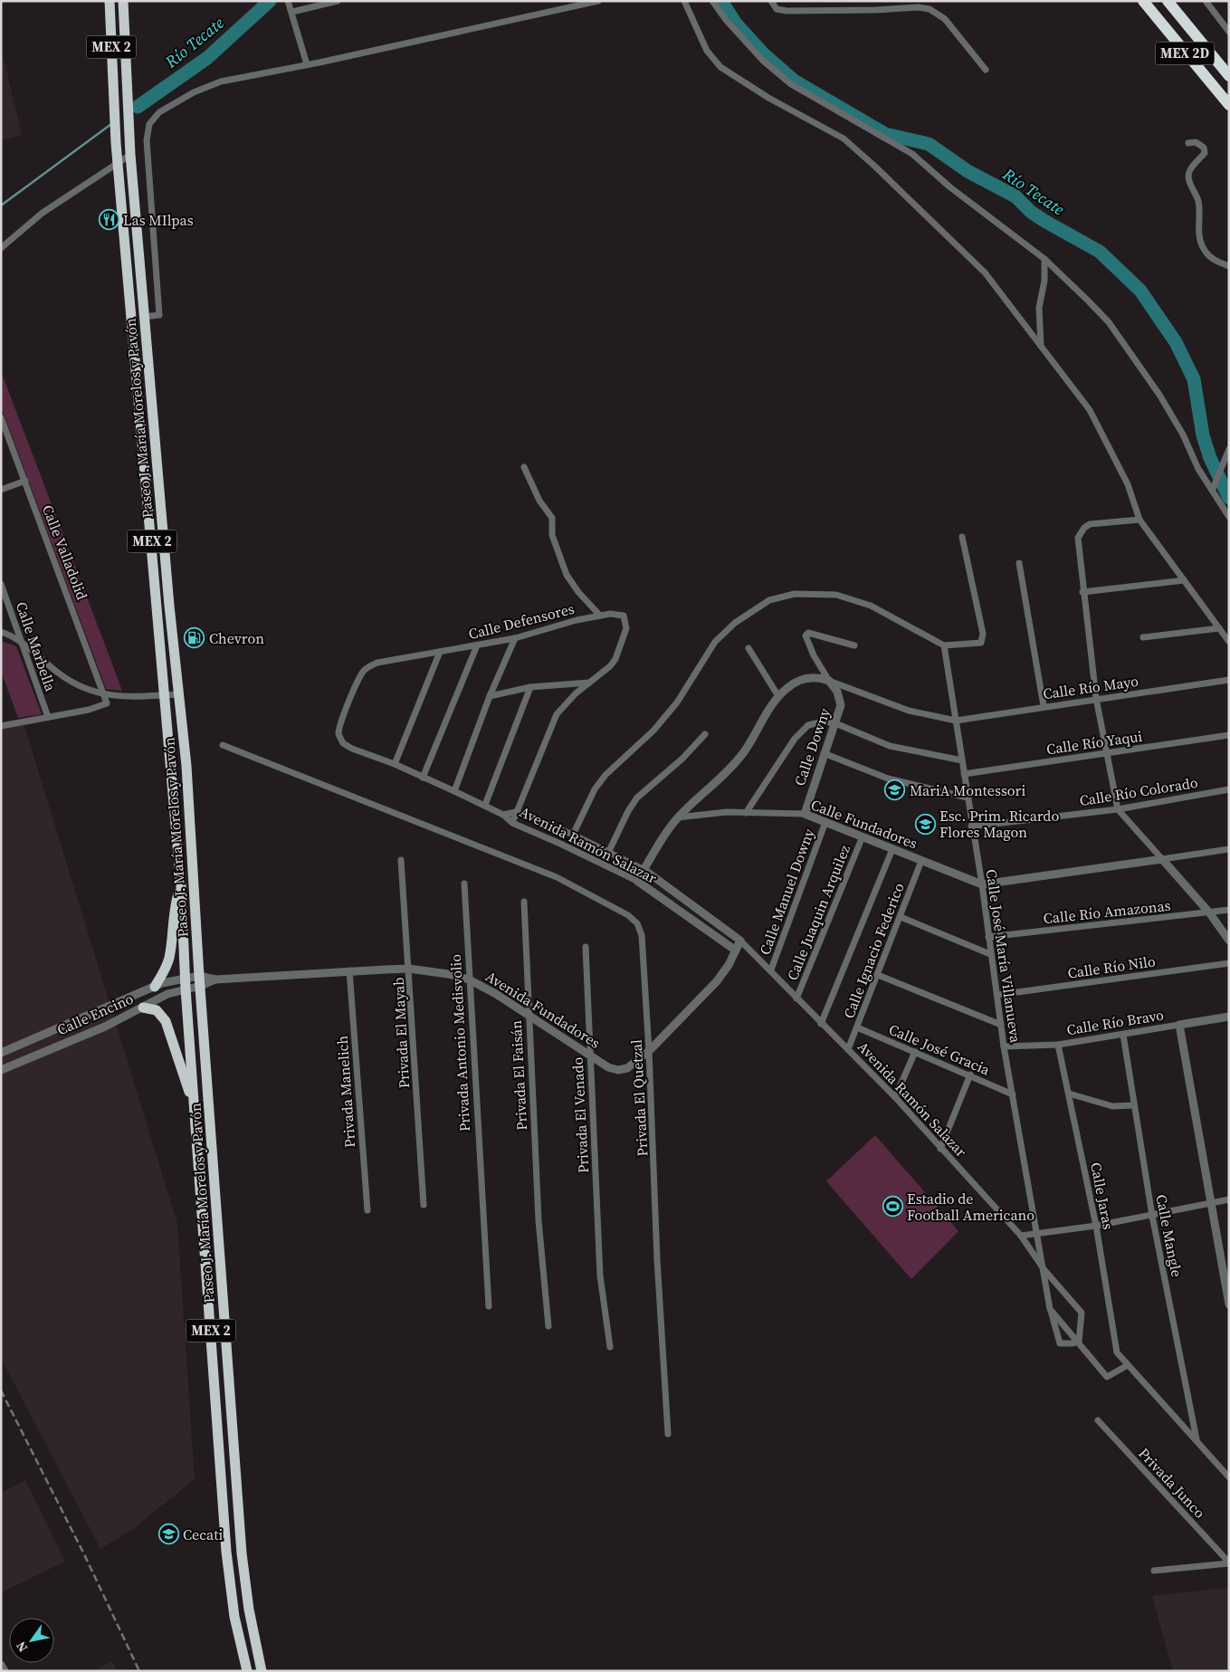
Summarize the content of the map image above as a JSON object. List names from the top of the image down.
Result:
{
  "streets": {
    "highway": ["MEX 2", "MEX 2D", "Paseo J. María Morelos y Pavón"],
    "street": [
      "Calle Valladolid",
      "Calle Defensores",
      "Calle Marbella",
      "Calle Río Mayo",
      "Calle Río Yaqui",
      "Calle Downy",
      "Calle Río Colorado",
      "Calle Fundadores",
      "Avenida Ramón Salazar",
      "Calle Manuel Downy",
      "Calle Río Amazonas",
      "Calle Juaquin Arquilez",
      "Calle Ignacio Federico",
      "Calle José María Villanueva",
      "Calle Río Nilo",
      "Avenida Fundadores",
      "Calle Encino",
      "Calle Río Bravo",
      "Privada El Mayab",
      "Privada Antonio Medisvolio",
      "Calle José Gracia",
      "Privada El Faisán",
      "Privada Manelich",
      "Privada El Quetzal",
      "Privada El Venado",
      "Calle Jaras",
      "Calle Mangle",
      "Privada Junco"
    ]
  },
  "crossings": [
    ["Paseo J. María Morelos y Pavón", "Avenida Fundadores"],
    ["Paseo J. María Morelos y Pavón", "Calle Encino"],
    ["Calle Defensores", "Avenida Ramón Salazar"],
    ["Calle Río Mayo", "Calle José María Villanueva"],
    ["Calle Río Yaqui", "Calle José María Villanueva"],
    ["Calle Downy", "Calle Fundadores"],
    ["Calle Río Colorado", "Calle José María Villanueva"],
    ["Calle Fundadores", "Calle Manuel Downy"],
    ["Calle Fundadores", "Calle Juaquin Arquilez"],
    ["Calle Fundadores", "Calle Ignacio Federico"],
    ["Calle Fundadores", "Calle José María Villanueva"],
    ["Avenida Ramón Salazar", "Calle Manuel Downy"],
    ["Avenida Ramón Salazar", "Calle Juaquin Arquilez"],
    ["Avenida Ramón Salazar", "Calle Ignacio Federico"],
    ["Avenida Ramón Salazar", "Calle José María Villanueva"],
    ["Avenida Ramón Salazar", "Avenida Fundadores"],
    ["Calle Río Amazonas", "Calle José María Villanueva"],
    ["Calle Ignacio Federico", "Calle José Gracia"],
    ["Calle José María Villanueva", "Calle Río Nilo"],
    ["Calle José María Villanueva", "Calle Río Bravo"],
    ["Calle José María Villanueva", "Calle José Gracia"],
    ["Avenida Fundadores", "Calle Encino"],
    ["Avenida Fundadores", "Privada El Mayab"],
    ["Avenida Fundadores", "Privada Antonio Medisvolio"],
    ["Avenida Fundadores", "Privada El Faisán"],
    ["Avenida Fundadores", "Privada Manelich"],
    ["Avenida Fundadores", "Privada El Quetzal"],
    ["Avenida Fundadores", "Privada El Venado"],
    ["Calle Río Bravo", "Calle Jaras"],
    ["Calle Río Bravo", "Calle Mangle"]
  ],
  "water": ["Río Tecate"],
  "places": {
    "restaurant": ["Las MIlpas"],
    "fuel station": ["Chevron"],
    "school or university": ["MariA Montessori", "Esc. Prim. Ricardo Flores Magon", "Cecati"],
    "sports": ["Estadio de Football Americano"]
  },
  "north": "bottom left"
}
